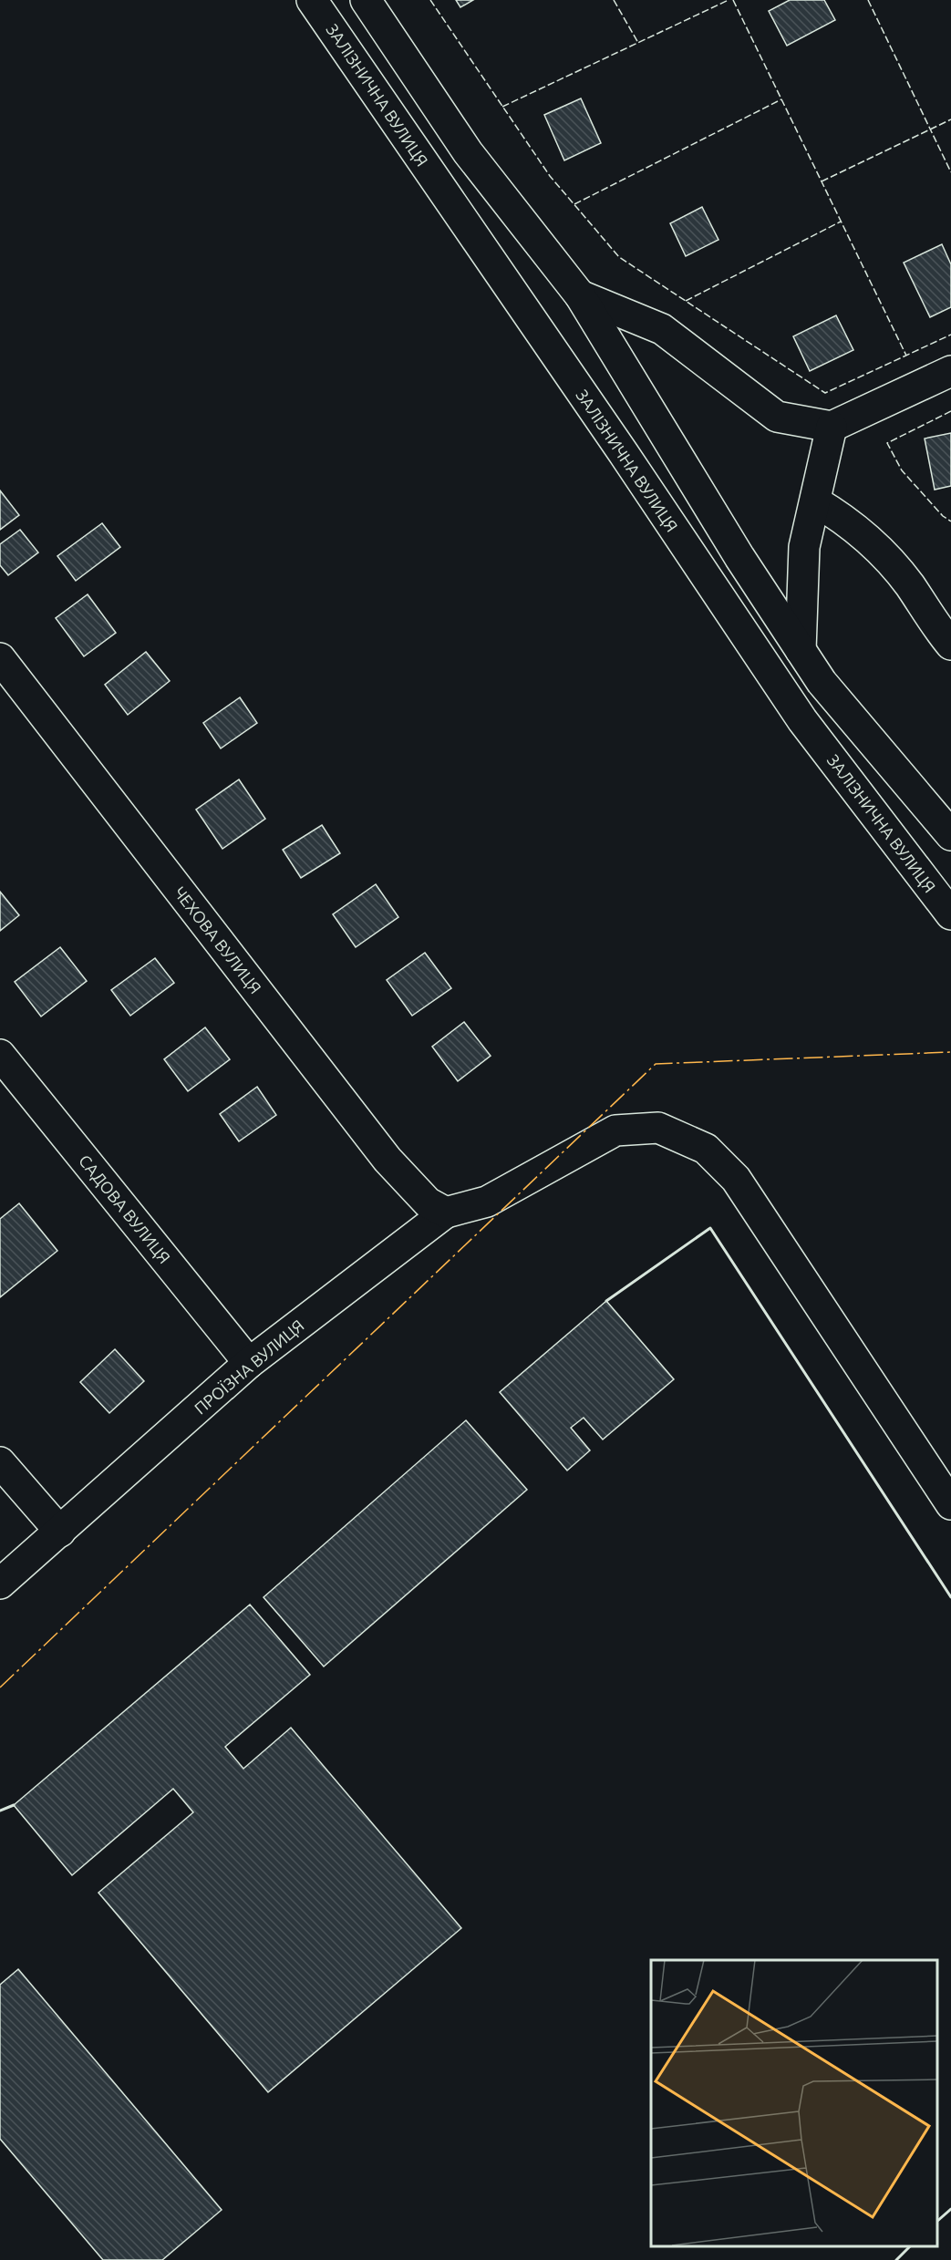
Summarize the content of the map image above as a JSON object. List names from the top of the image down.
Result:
{
  "streets": {
    "street": [
      "ЗАЛІЗНИЧНА ВУЛИЦЯ",
      "ЧЕХОВА ВУЛИЦЯ",
      "САДОВА ВУЛИЦЯ",
      "ПРОЇЗНА ВУЛИЦЯ"
    ]
  },
  "crossings": [
    ["ЧЕХОВА ВУЛИЦЯ", "ПРОЇЗНА ВУЛИЦЯ"],
    ["САДОВА ВУЛИЦЯ", "ПРОЇЗНА ВУЛИЦЯ"]
  ]
}
